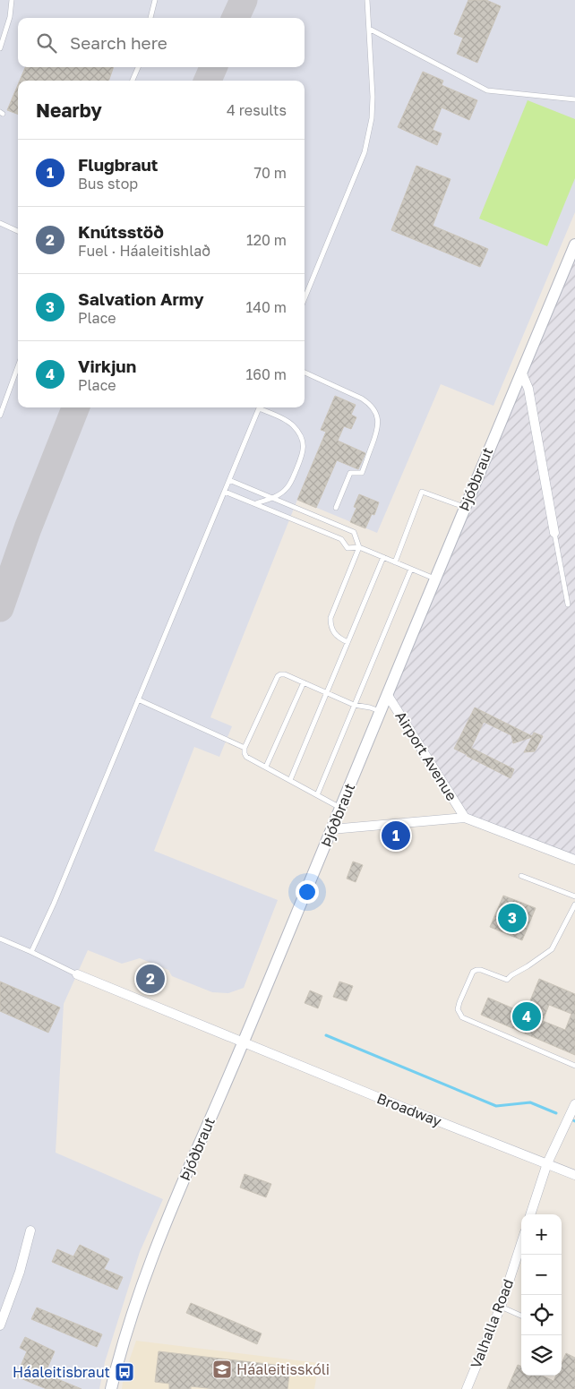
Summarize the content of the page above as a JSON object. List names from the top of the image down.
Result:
{
  "streets": {
    "street": [
      "Þjóðbraut",
      "Airport Avenue",
      "Broadway",
      "Valhalla Road"
    ]
  },
  "crossings": [
    ["Þjóðbraut", "Airport Avenue"],
    ["Þjóðbraut", "Broadway"]
  ],
  "places": {
    "school or university": ["Háaleitisskóli"],
    "bus stop": ["Háaleitisbraut"]
  },
  "page": {
    "search": "Search here",
    "heading": ["Nearby", "4 results"],
    "list": [
      {
        "mark": "1",
        "name": "Flugbraut",
        "note": "Bus stop",
        "value": "70 m"
      },
      {
        "mark": "2",
        "name": "Knútsstöð",
        "note": "Fuel · Háaleitishlað",
        "value": "120 m"
      },
      {
        "mark": "3",
        "name": "Salvation Army",
        "note": "Place",
        "value": "140 m"
      },
      {
        "mark": "4",
        "name": "Virkjun",
        "note": "Place",
        "value": "160 m"
      }
    ],
    "pins": [
      "1",
      "3",
      "2",
      "4"
    ],
    "map_buttons": ["+", "−"]
  }
}
